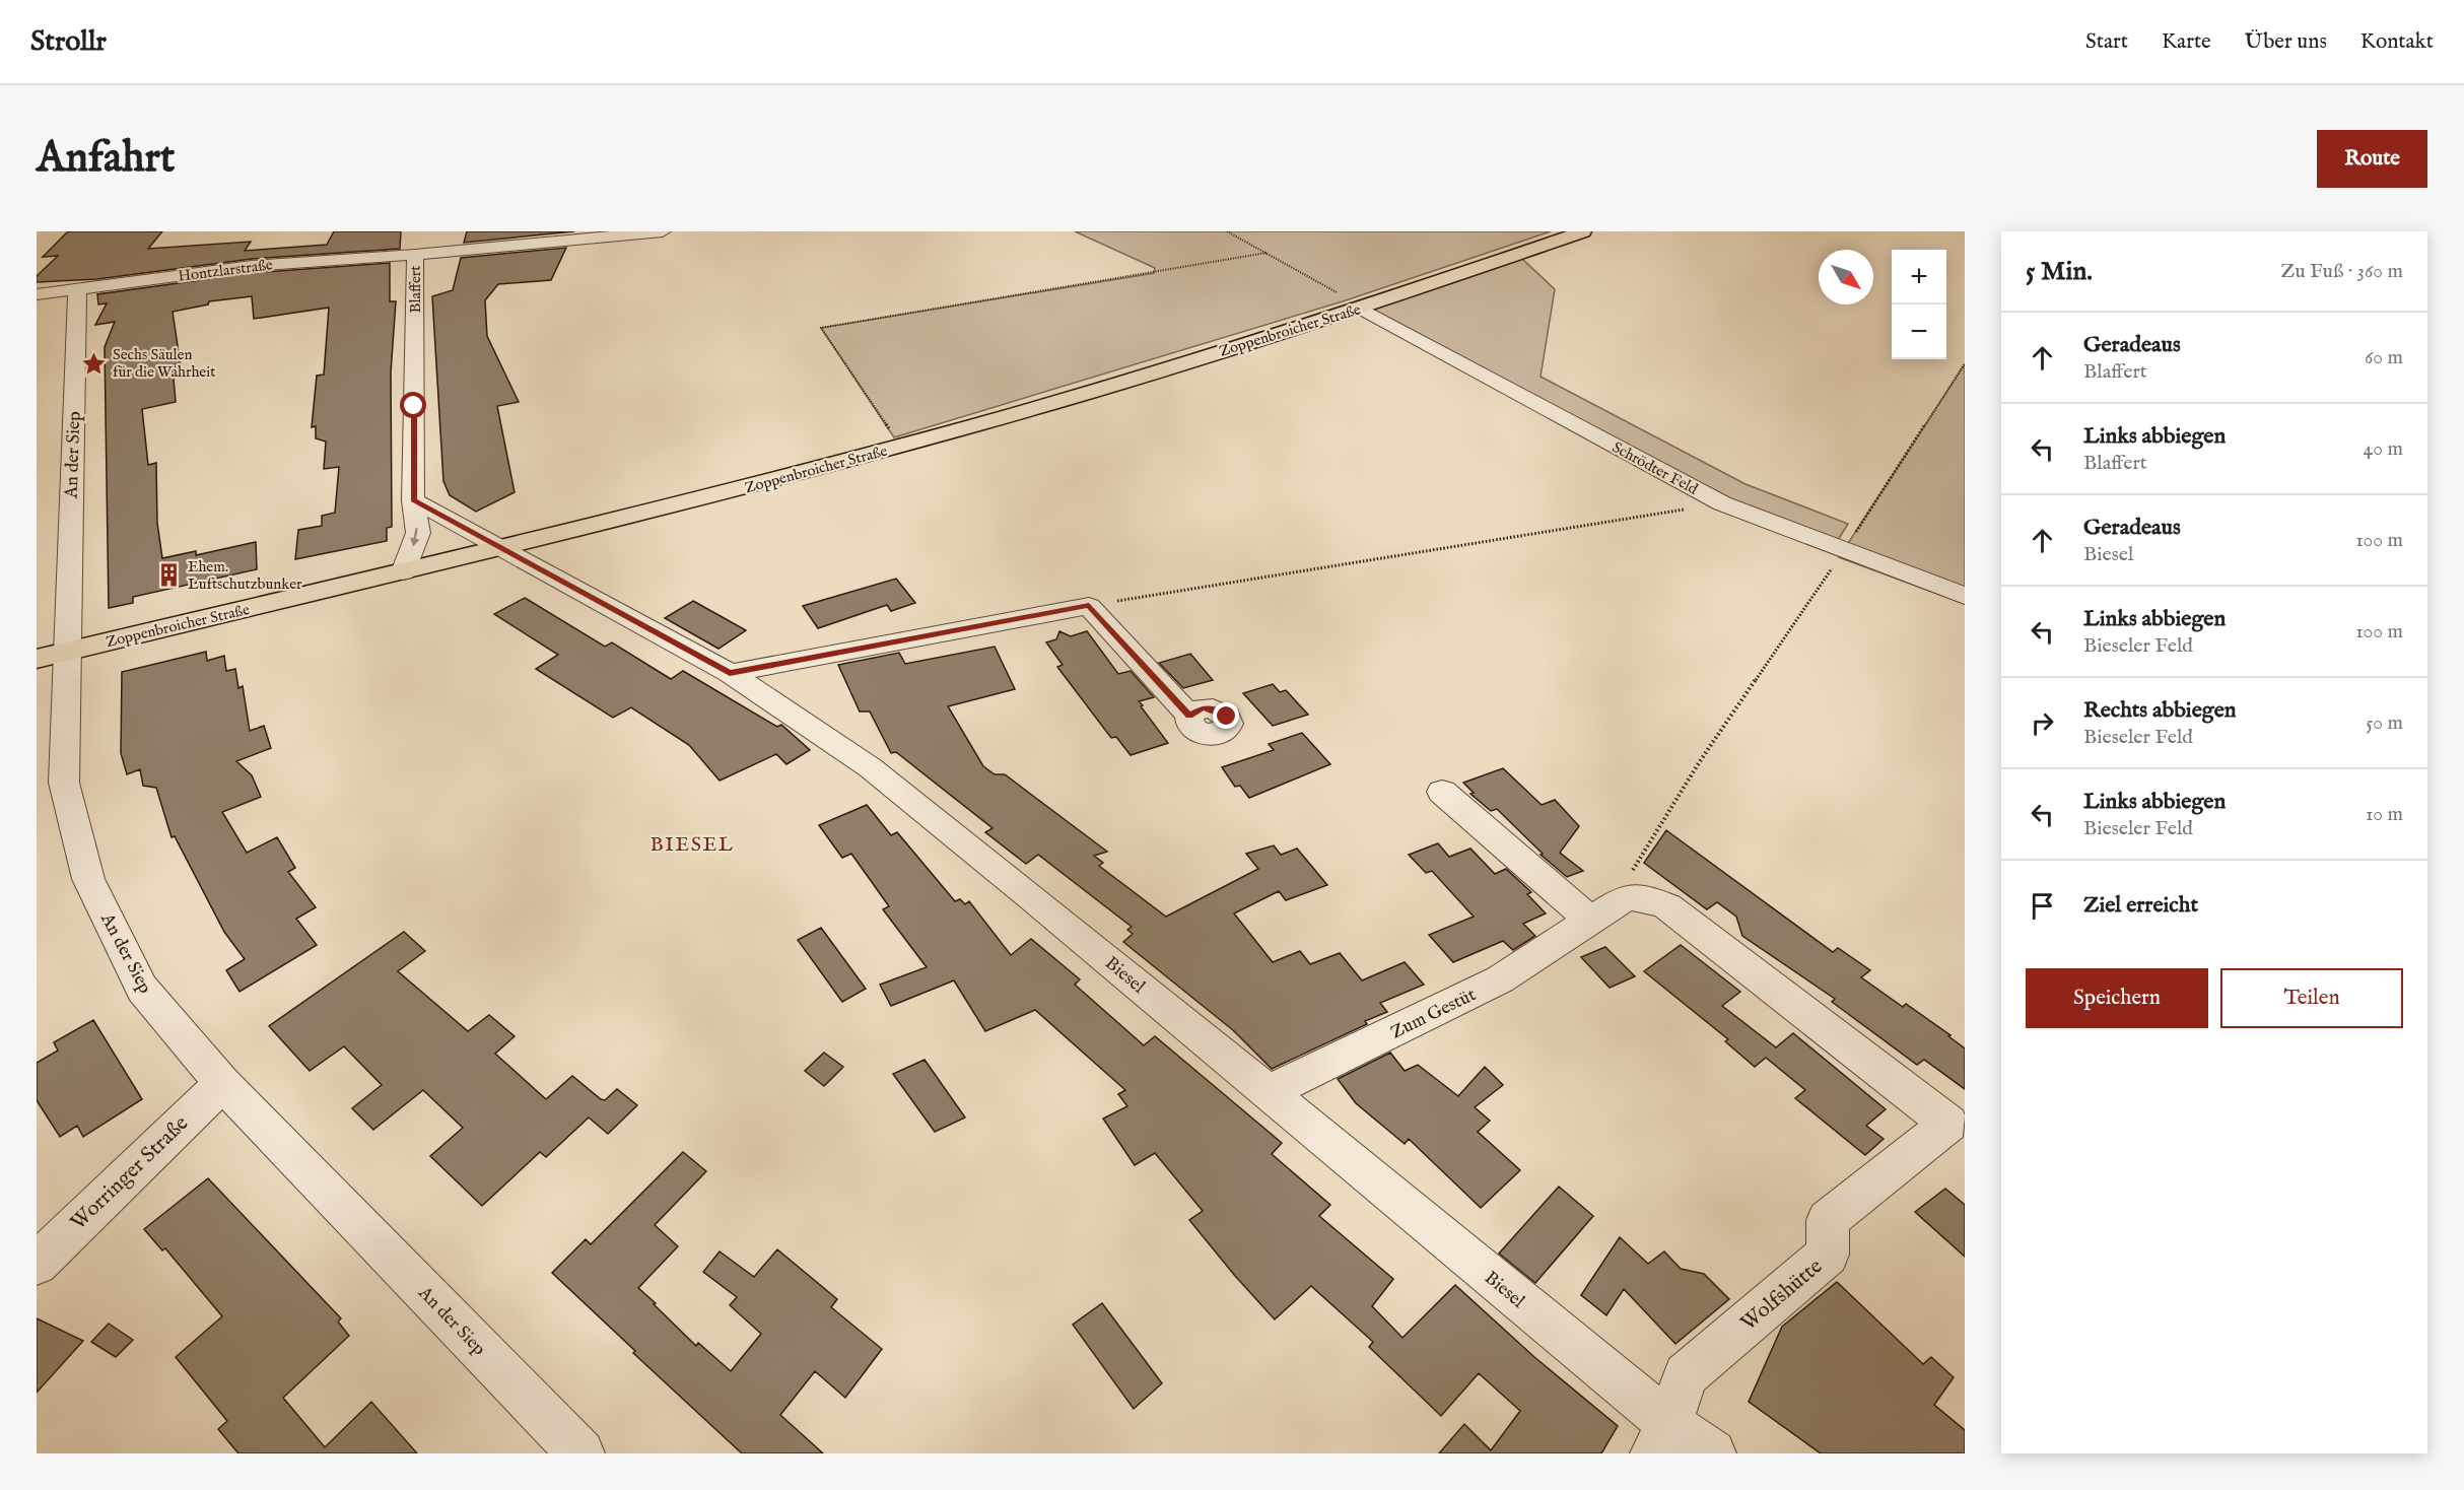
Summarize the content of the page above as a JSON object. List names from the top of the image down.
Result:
{
  "streets": {
    "main road": ["Zoppenbroicher Straße"],
    "street": [
      "Hontzlarstraße",
      "Blaffert",
      "An der Siep",
      "Schrödter Feld",
      "Biesel",
      "Zum Gestüt",
      "Worringer Straße",
      "Wolfshütte"
    ]
  },
  "crossings": [
    ["Hontzlarstraße", "Blaffert"],
    ["Hontzlarstraße", "An der Siep"],
    ["Blaffert", "Zoppenbroicher Straße"],
    ["Zoppenbroicher Straße", "An der Siep"],
    ["Zoppenbroicher Straße", "Schrödter Feld"],
    ["Zoppenbroicher Straße", "Biesel"],
    ["An der Siep", "Worringer Straße"],
    ["Biesel", "Zum Gestüt"],
    ["Biesel", "Wolfshütte"],
    ["Zum Gestüt", "Wolfshütte"]
  ],
  "districts": ["BIESEL"],
  "places": {
    "place": ["Sechs Säulen für die Wahrheit"],
    "building": ["Ehem. Luftschutzbunker"]
  },
  "north": "bottom right",
  "page": {
    "header": "Strollr",
    "nav": [
      "Start",
      "Karte",
      "Über uns",
      "Kontakt"
    ],
    "buttons": [
      "Route",
      ["Speichern", "Teilen"]
    ],
    "title": "Anfahrt",
    "heading": ["5 Min.", "Zu Fuß · 360 m"],
    "map_buttons": ["+", "−"],
    "list": [
      ["Geradeaus", "Blaffert", "60 m"],
      ["Links abbiegen", "Blaffert", "40 m"],
      ["Geradeaus", "Biesel", "100 m"],
      ["Links abbiegen", "Bieseler Feld", "100 m"],
      ["Rechts abbiegen", "Bieseler Feld", "50 m"],
      ["Links abbiegen", "Bieseler Feld", "10 m"],
      "Ziel erreicht"
    ]
  }
}
